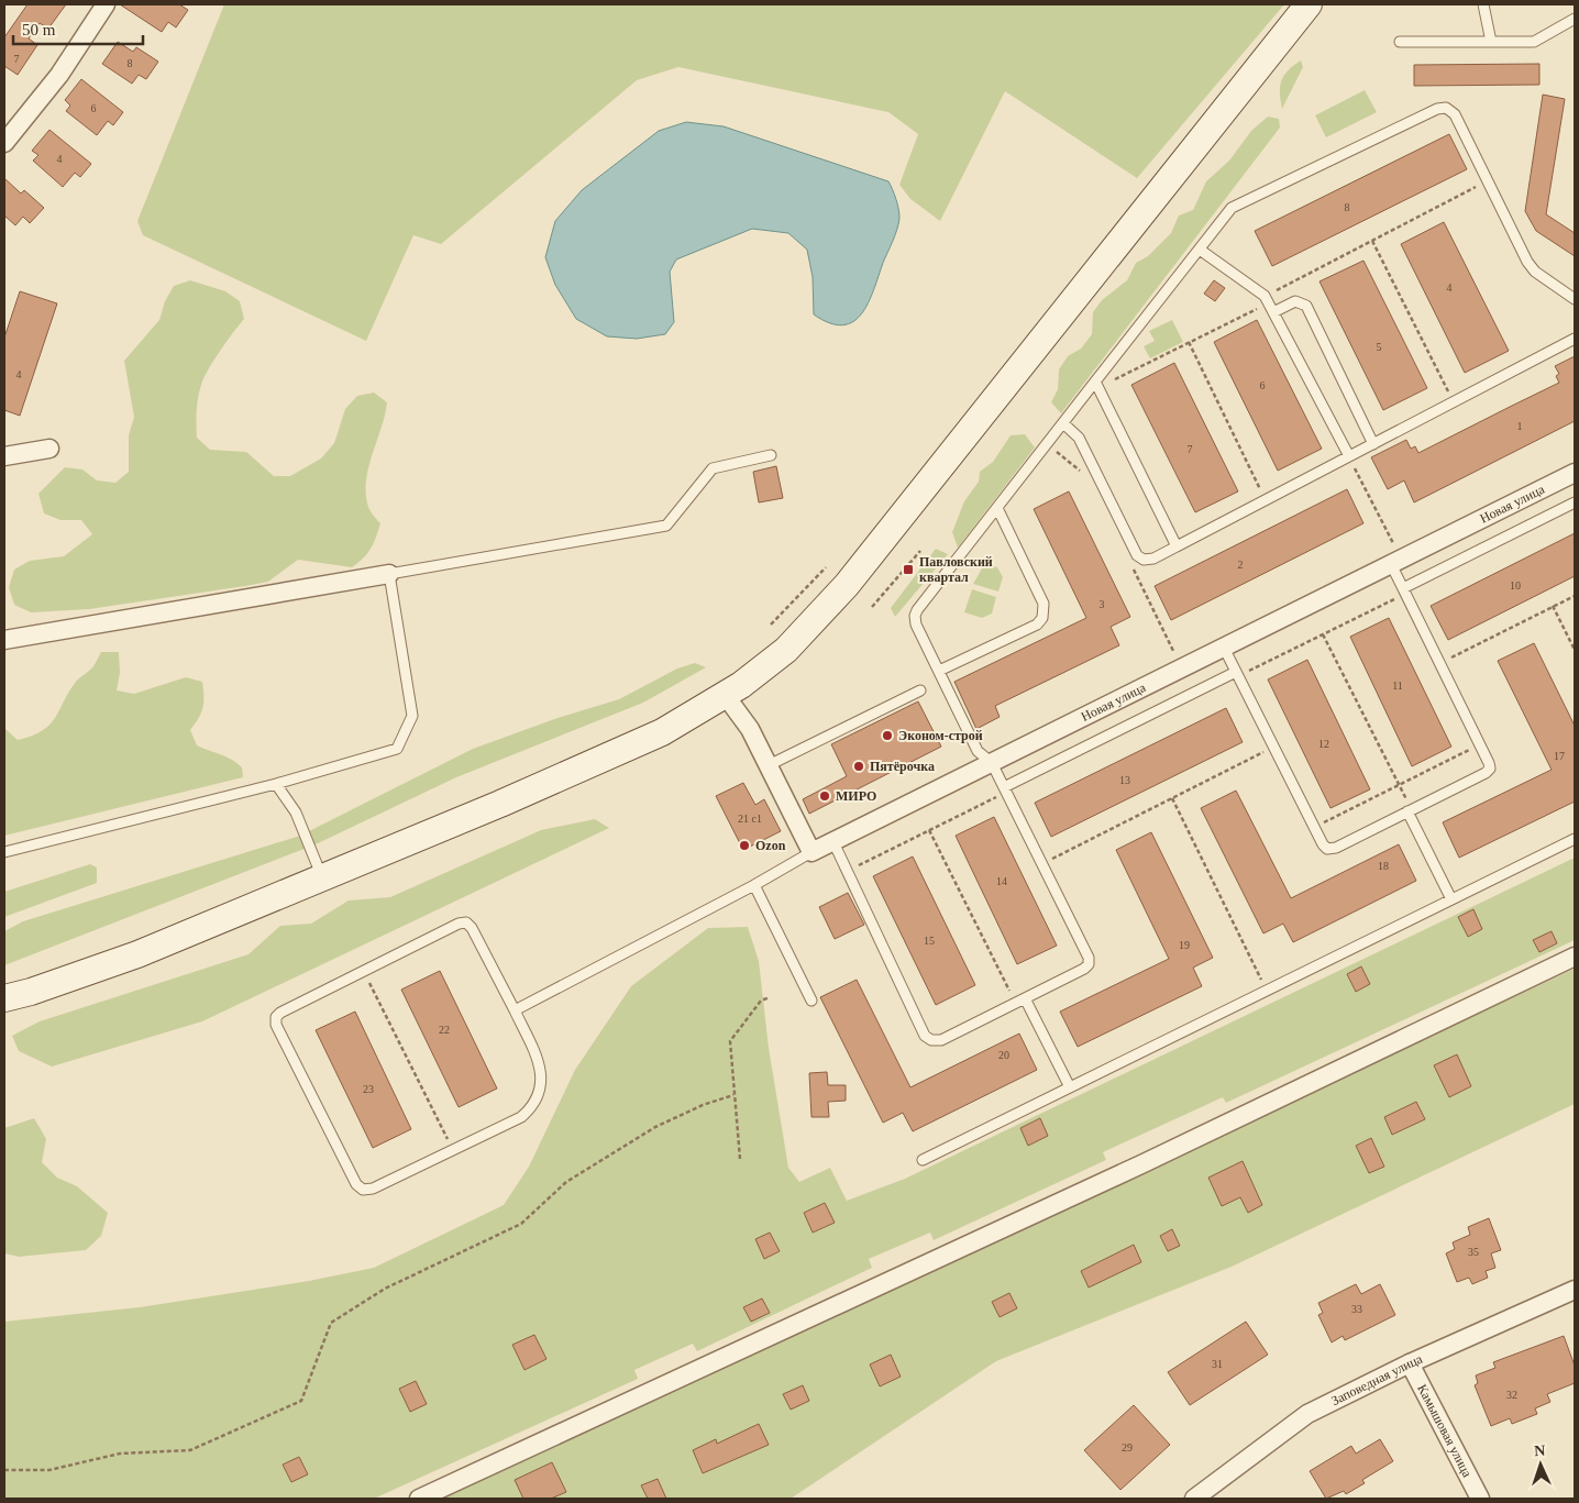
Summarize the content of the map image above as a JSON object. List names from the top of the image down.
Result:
{
  "streets": {
    "street": ["Новая улица", "Заповедная улица", "Камышовая улица"]
  },
  "crossings": [
    ["Заповедная улица", "Камышовая улица"]
  ],
  "places": {
    "transit": ["Павловский квартал"],
    "other": [
      "Эконом-строй",
      "Пятёрочка",
      "МИРО",
      "Ozon"
    ]
  },
  "house_numbers": [
    "7",
    "8",
    "6",
    "4",
    "8",
    "4",
    "5",
    "4",
    "6",
    "1",
    "7",
    "2",
    "10",
    "3",
    "11",
    "12",
    "17",
    "13",
    "21 с1",
    "18",
    "14",
    "15",
    "19",
    "22",
    "20",
    "23",
    "35",
    "33",
    "31",
    "32",
    "29"
  ],
  "scale_bar": "50 m",
  "north": "top"
}
